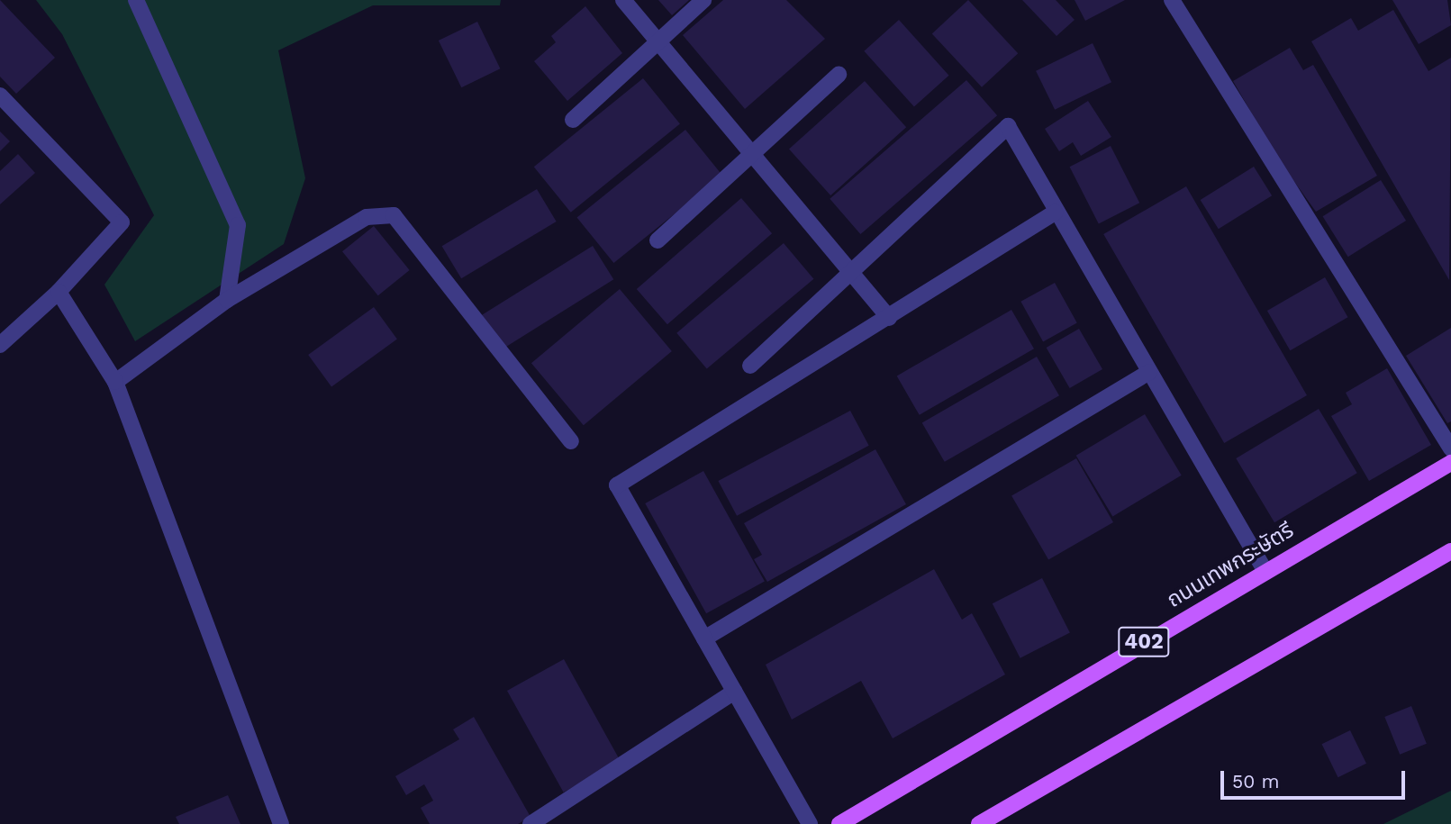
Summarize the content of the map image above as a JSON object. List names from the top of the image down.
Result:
{
  "streets": {
    "main road": ["ถนนเทพกระษัตรี", "402"]
  },
  "scale_bar": "50 m"
}
